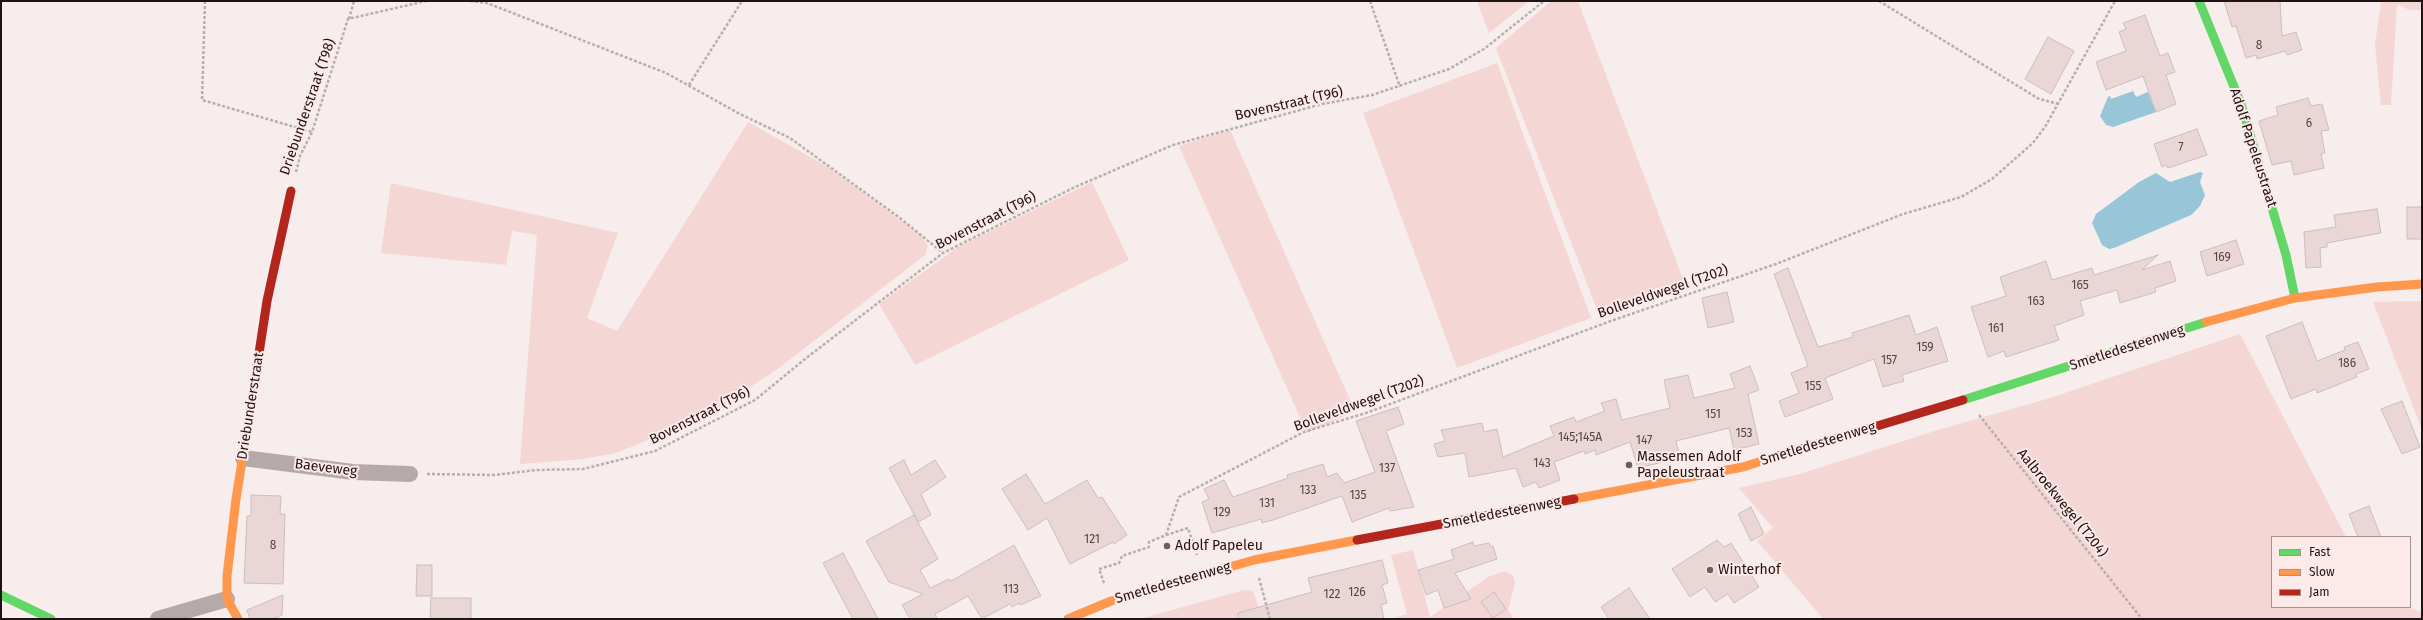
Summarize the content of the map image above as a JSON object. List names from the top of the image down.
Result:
{
  "streets": {
    "street": [
      "Adolf Papeleustraat",
      "Smetledesteenweg",
      "Driebunderstraat",
      "Baeveweg"
    ],
    "path": [
      "Bovenstraat (T96)",
      "Driebunderstraat (T98)",
      "Bolleveldwegel (T202)",
      "Aalbroekwegel (T204)"
    ]
  },
  "crossings": [
    ["Bovenstraat (T96)", "Baeveweg"],
    ["Driebunderstraat (T98)", "Driebunderstraat"],
    ["Adolf Papeleustraat", "Smetledesteenweg"],
    ["Smetledesteenweg", "Aalbroekwegel (T204)"],
    ["Driebunderstraat", "Baeveweg"]
  ],
  "places": ["Massemen Adolf Papeleustraat", "Adolf Papeleu", "Winterhof"],
  "house_numbers": [
    "8",
    "6",
    "7",
    "169",
    "165",
    "163",
    "161",
    "159",
    "157",
    "186",
    "155",
    "151",
    "153",
    "145;145A",
    "147",
    "143",
    "137",
    "133",
    "135",
    "131",
    "129",
    "121",
    "8",
    "113",
    "126",
    "122"
  ],
  "legend": ["Fast", "Slow", "Jam"]
}
